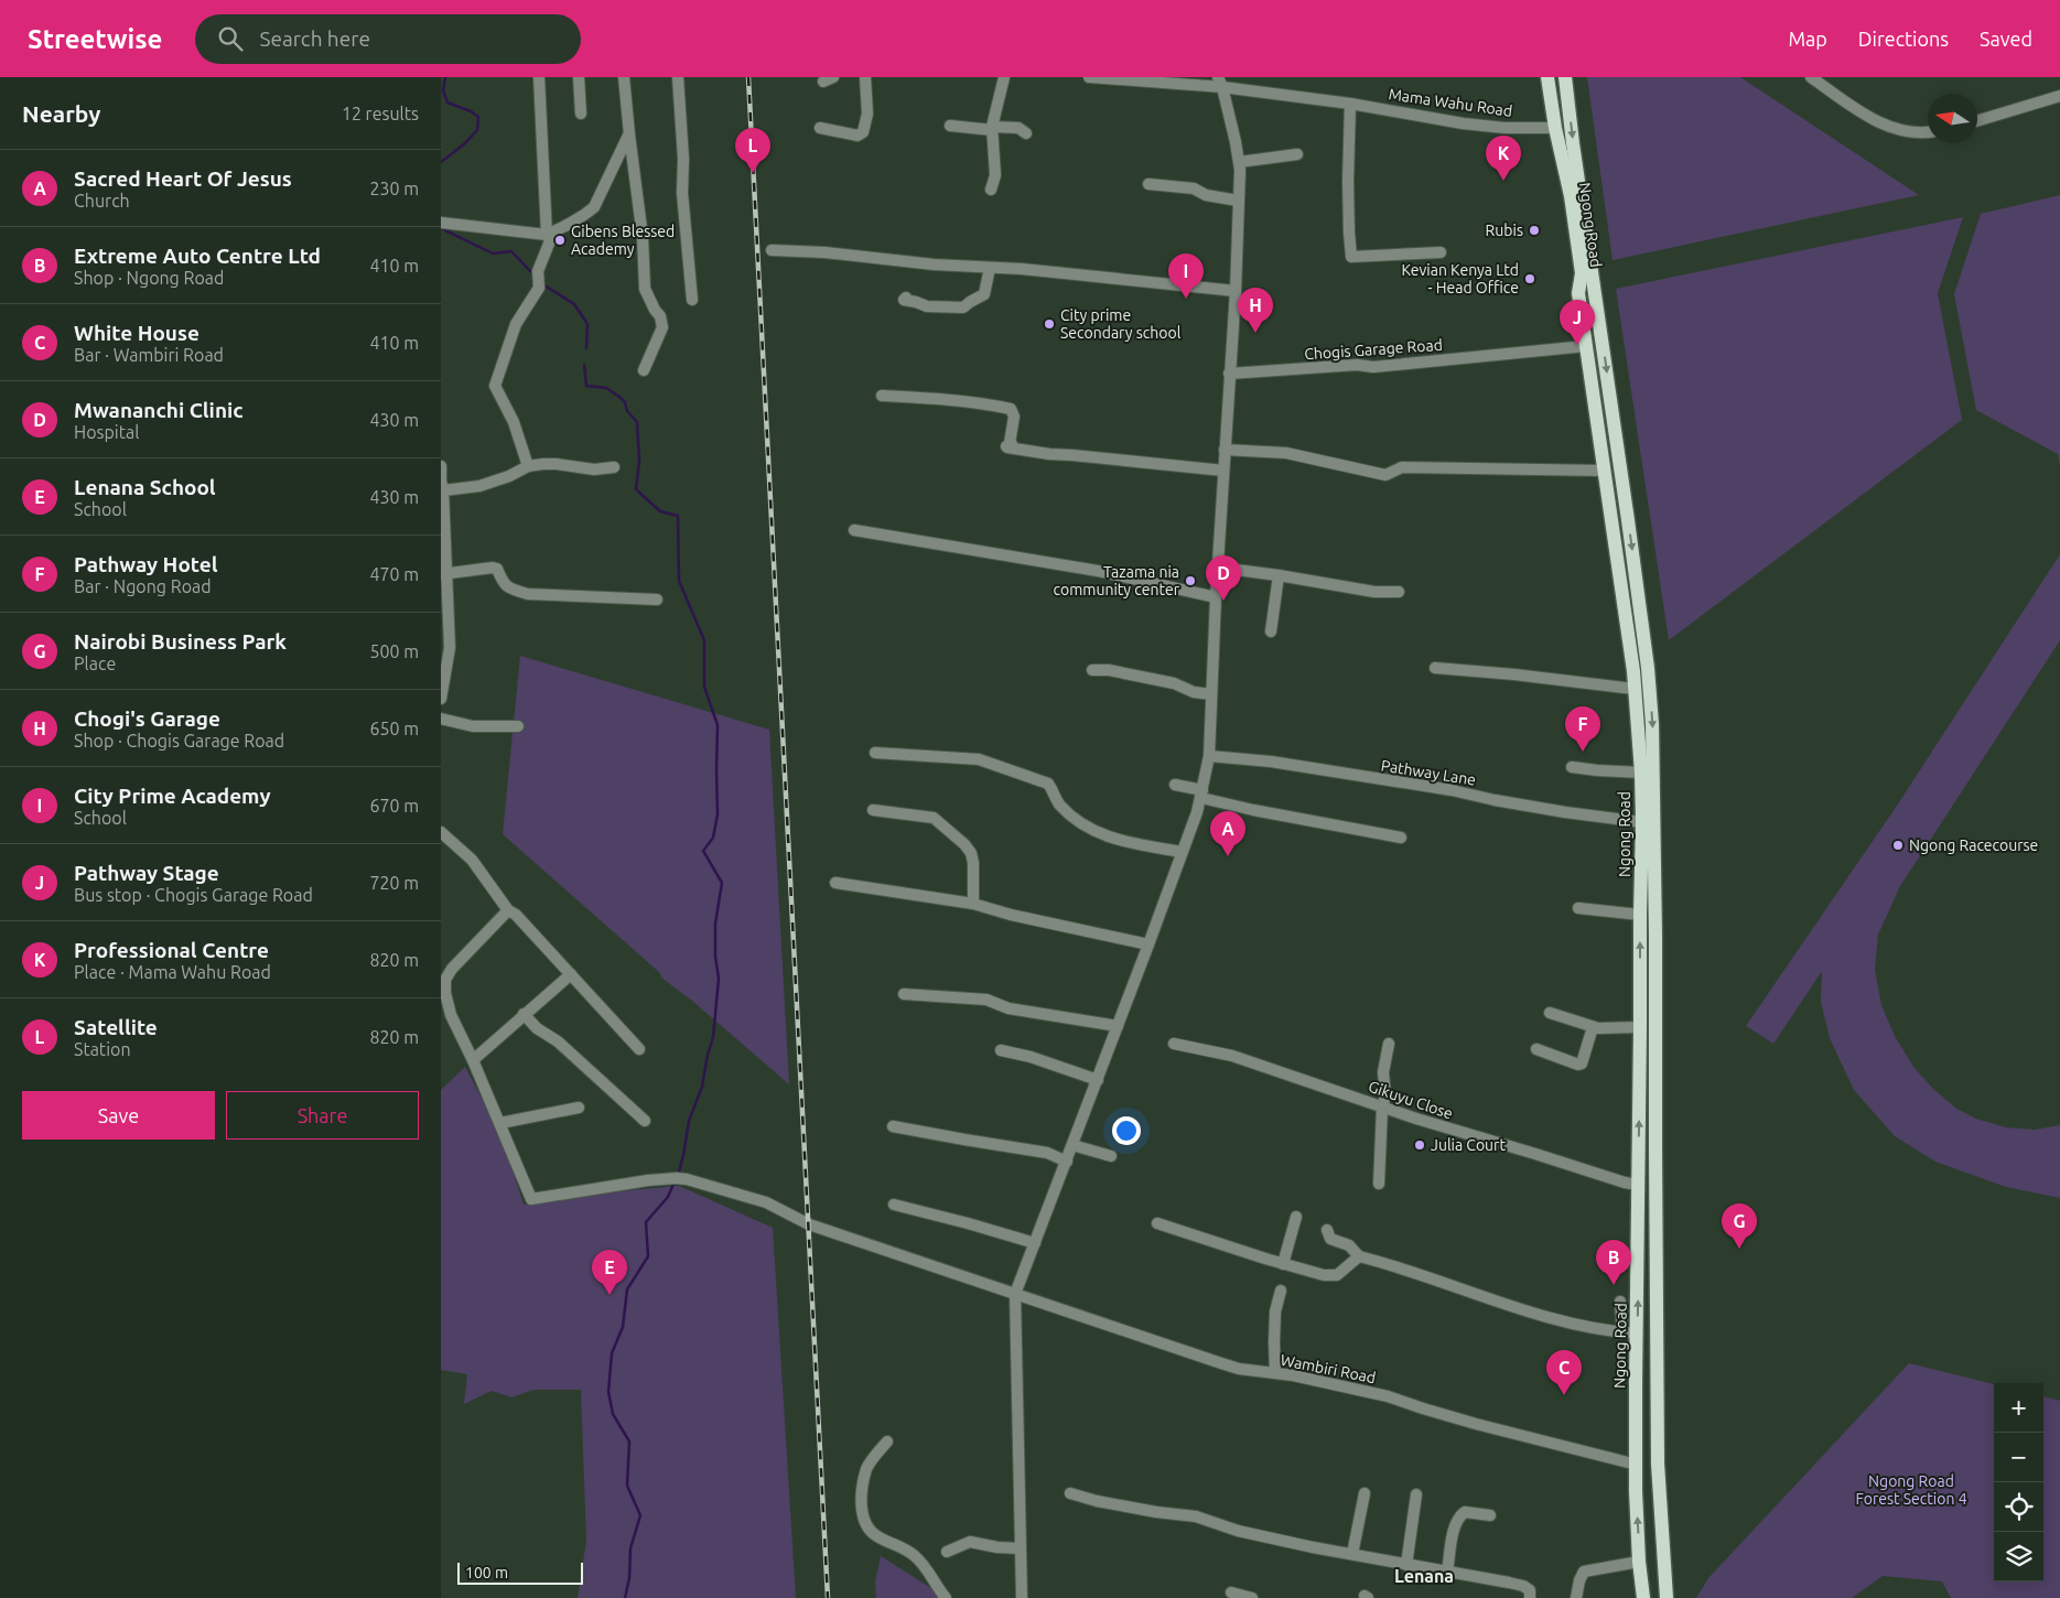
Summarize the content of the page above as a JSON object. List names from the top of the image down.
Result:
{
  "streets": {
    "main road": ["Ngong Road"],
    "street": [
      "Mama Wahu Road",
      "Chogis Garage Road",
      "Pathway Lane",
      "Gikuyu Close",
      "Wambiri Road"
    ]
  },
  "crossings": [
    ["Mama Wahu Road", "Ngong Road"],
    ["Ngong Road", "Chogis Garage Road"],
    ["Ngong Road", "Pathway Lane"],
    ["Ngong Road", "Gikuyu Close"],
    ["Ngong Road", "Wambiri Road"]
  ],
  "districts": ["Lenana"],
  "parks": ["Ngong Road Forest Section 4"],
  "places": [
    "Rubis",
    "Gibens Blessed Academy",
    "Kevian Kenya Ltd - Head Office",
    "City prime Secondary school",
    "Tazama nia community center",
    "Ngong Racecourse",
    "Julia Court"
  ],
  "scale_bar": "100 m",
  "north": "left",
  "page": {
    "header": "Streetwise",
    "search": "Search here",
    "nav": ["Map", "Directions", "Saved"],
    "heading": ["Nearby", "12 results"],
    "pins": [
      "L",
      "K",
      "I",
      "H",
      "J",
      "D",
      "F",
      "A",
      "G",
      "B",
      "E",
      "C"
    ],
    "list": [
      {
        "mark": "A",
        "name": "Sacred Heart Of Jesus",
        "note": "Church",
        "value": "230 m"
      },
      {
        "mark": "B",
        "name": "Extreme Auto Centre Ltd",
        "note": "Shop · Ngong Road",
        "value": "410 m"
      },
      {
        "mark": "C",
        "name": "White House",
        "note": "Bar · Wambiri Road",
        "value": "410 m"
      },
      {
        "mark": "D",
        "name": "Mwananchi Clinic",
        "note": "Hospital",
        "value": "430 m"
      },
      {
        "mark": "E",
        "name": "Lenana School",
        "note": "School",
        "value": "430 m"
      },
      {
        "mark": "F",
        "name": "Pathway Hotel",
        "note": "Bar · Ngong Road",
        "value": "470 m"
      },
      {
        "mark": "G",
        "name": "Nairobi Business Park",
        "note": "Place",
        "value": "500 m"
      },
      {
        "mark": "H",
        "name": "Chogi's Garage",
        "note": "Shop · Chogis Garage Road",
        "value": "650 m"
      },
      {
        "mark": "I",
        "name": "City Prime Academy",
        "note": "School",
        "value": "670 m"
      },
      {
        "mark": "J",
        "name": "Pathway Stage",
        "note": "Bus stop · Chogis Garage Road",
        "value": "720 m"
      },
      {
        "mark": "K",
        "name": "Professional Centre",
        "note": "Place · Mama Wahu Road",
        "value": "820 m"
      },
      {
        "mark": "L",
        "name": "Satellite",
        "note": "Station",
        "value": "820 m"
      }
    ],
    "buttons": ["Save", "Share"],
    "map_buttons": ["+", "−"],
    "scale": "100 m"
  }
}
